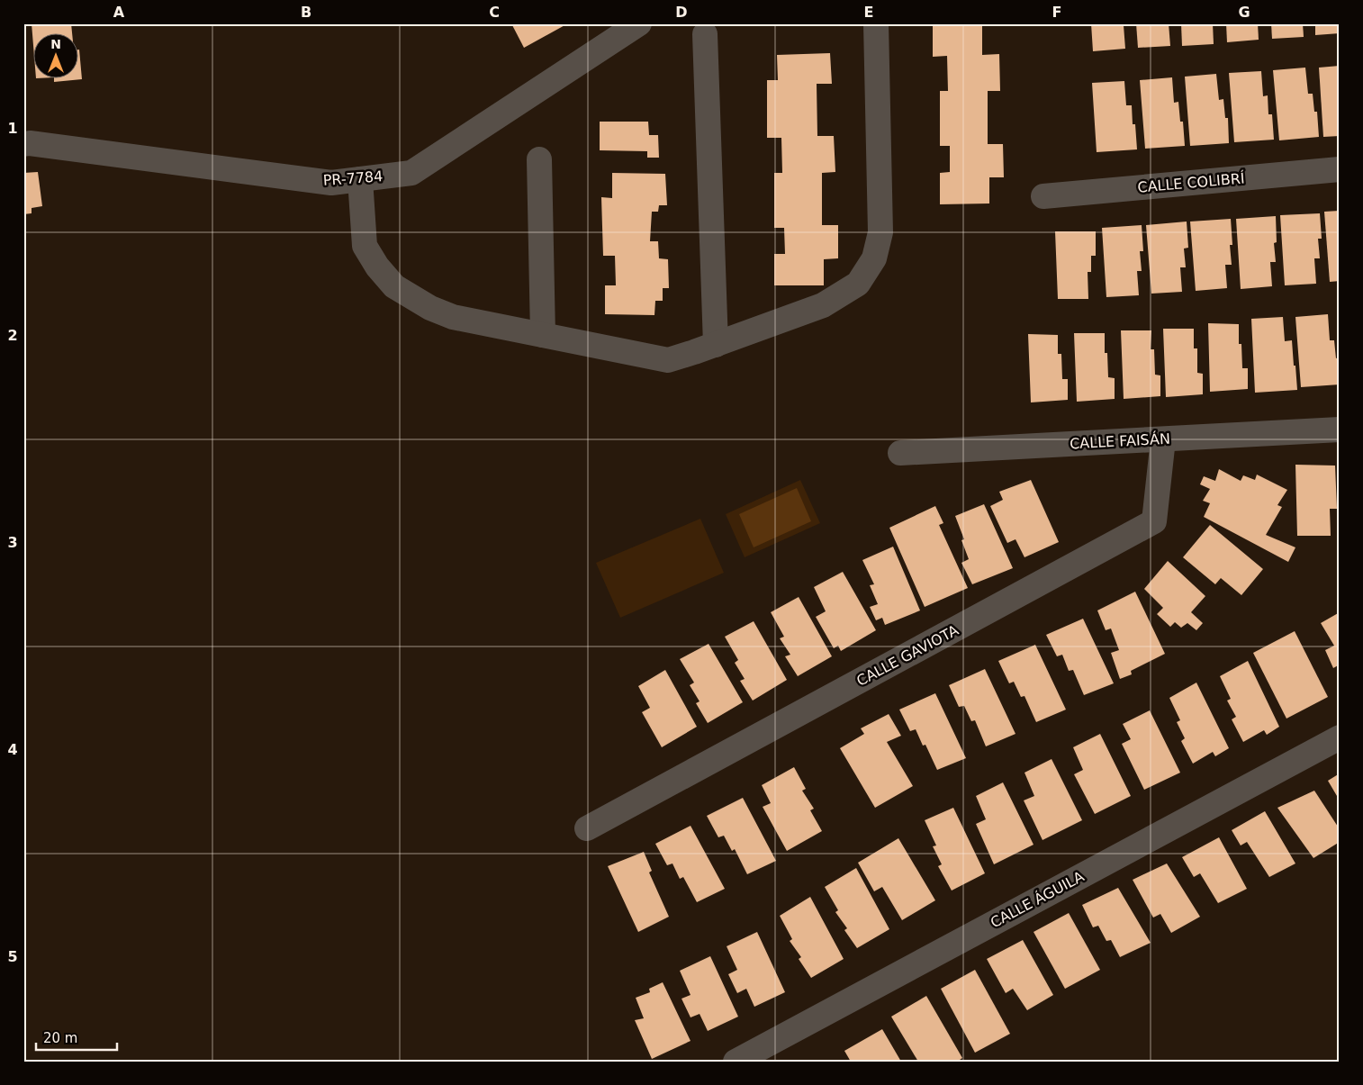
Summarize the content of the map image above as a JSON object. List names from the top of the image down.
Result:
{
  "streets": {
    "street": [
      "PR-7784",
      "CALLE COLIBRÍ",
      "CALLE FAISÁN",
      "CALLE GAVIOTA",
      "CALLE ÁGUILA"
    ]
  },
  "crossings": [
    ["CALLE FAISÁN", "CALLE GAVIOTA"]
  ],
  "scale_bar": "20 m",
  "north": "top",
  "grid": {
    "columns": [
      "A",
      "B",
      "C",
      "D",
      "E",
      "F",
      "G"
    ],
    "rows": [
      "1",
      "2",
      "3",
      "4",
      "5"
    ]
  }
}
